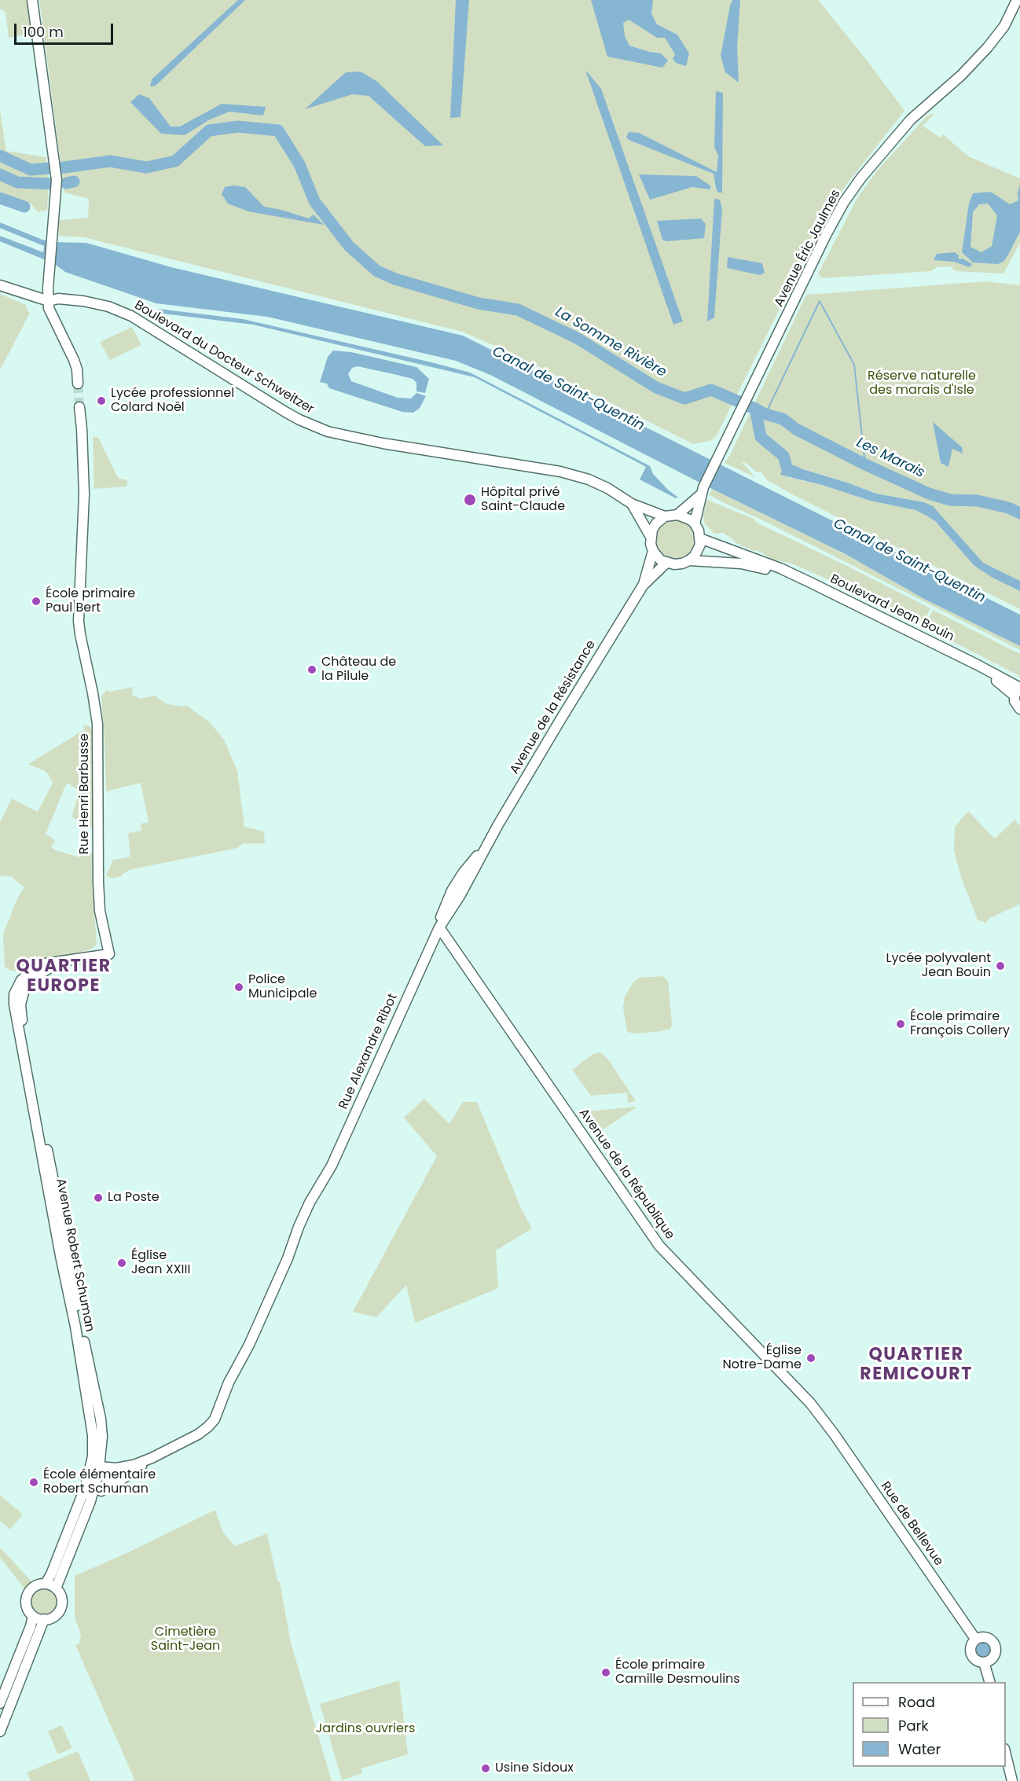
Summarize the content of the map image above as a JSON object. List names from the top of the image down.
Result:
{
  "streets": {
    "main road": [
      "Avenue Éric Jaulmes",
      "Boulevard du Docteur Schweitzer",
      "Boulevard Jean Bouin",
      "Avenue de la Résistance",
      "Rue Henri Barbusse",
      "Rue Alexandre Ribot",
      "Avenue de la République",
      "Avenue Robert Schuman",
      "Rue de Bellevue"
    ]
  },
  "crossings": [
    ["Avenue de la Résistance", "Rue Alexandre Ribot"],
    ["Avenue de la Résistance", "Avenue de la République"],
    ["Rue Henri Barbusse", "Avenue Robert Schuman"],
    ["Rue Alexandre Ribot", "Avenue de la République"],
    ["Avenue de la République", "Rue de Bellevue"]
  ],
  "districts": ["QUARTIER EUROPE", "QUARTIER REMICOURT"],
  "water": ["La Somme Rivière", "Canal de Saint-Quentin", "Les Marais"],
  "parks": ["Réserve naturelle des marais d'Isle", "Cimetière Saint-Jean", "Jardins ouvriers"],
  "places": [
    "Lycée professionnel Colard Noël",
    "Hôpital privé Saint-Claude",
    "École primaire Paul Bert",
    "Château de la Pilule",
    "Lycée polyvalent Jean Bouin",
    "Police Municipale",
    "École primaire François Collery",
    "La Poste",
    "Église Jean XXIII",
    "Église Notre-Dame",
    "École élémentaire Robert Schuman",
    "École primaire Camille Desmoulins",
    "Usine Sidoux"
  ],
  "legend": ["Road", "Park", "Water"],
  "scale_bar": "100 m"
}
